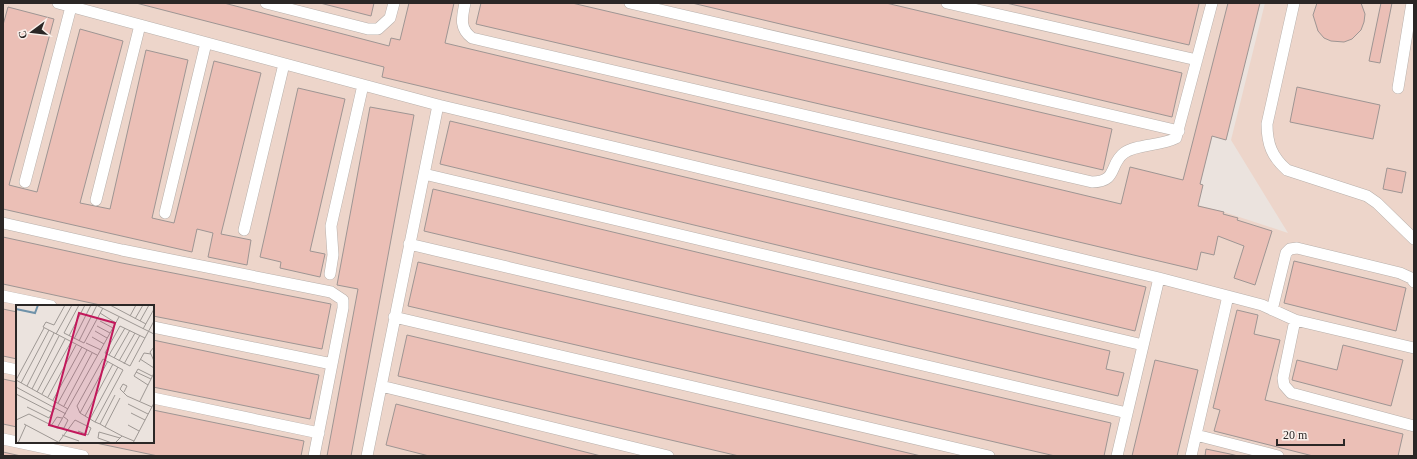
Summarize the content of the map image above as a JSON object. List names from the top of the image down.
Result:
{
  "scale_bar": "20 m",
  "north": "left"
}
